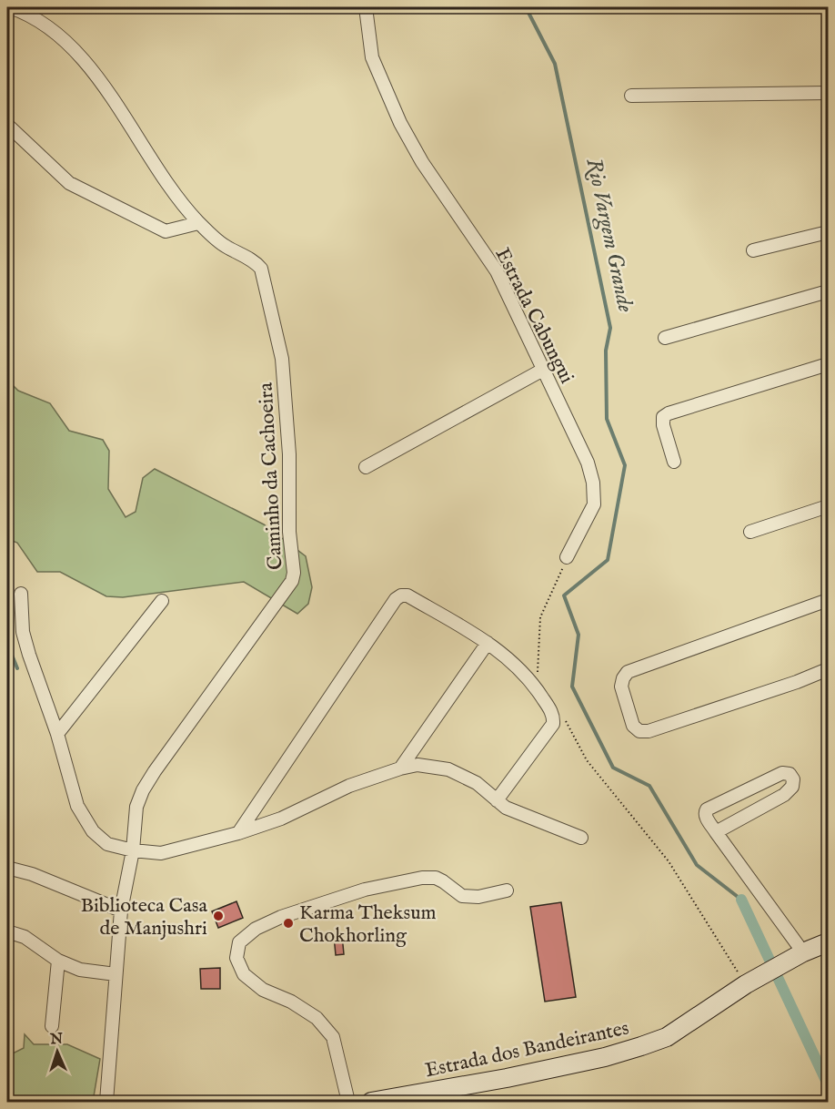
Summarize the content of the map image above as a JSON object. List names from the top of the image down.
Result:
{
  "streets": {
    "main road": ["Estrada dos Bandeirantes"],
    "street": ["Estrada Cabungui", "Caminho da Cachoeira"]
  },
  "water": ["Rio Vargem Grande"],
  "places": ["Biblioteca Casa de Manjushri", "Karma Theksum Chokhorling"],
  "north": "top"
}
